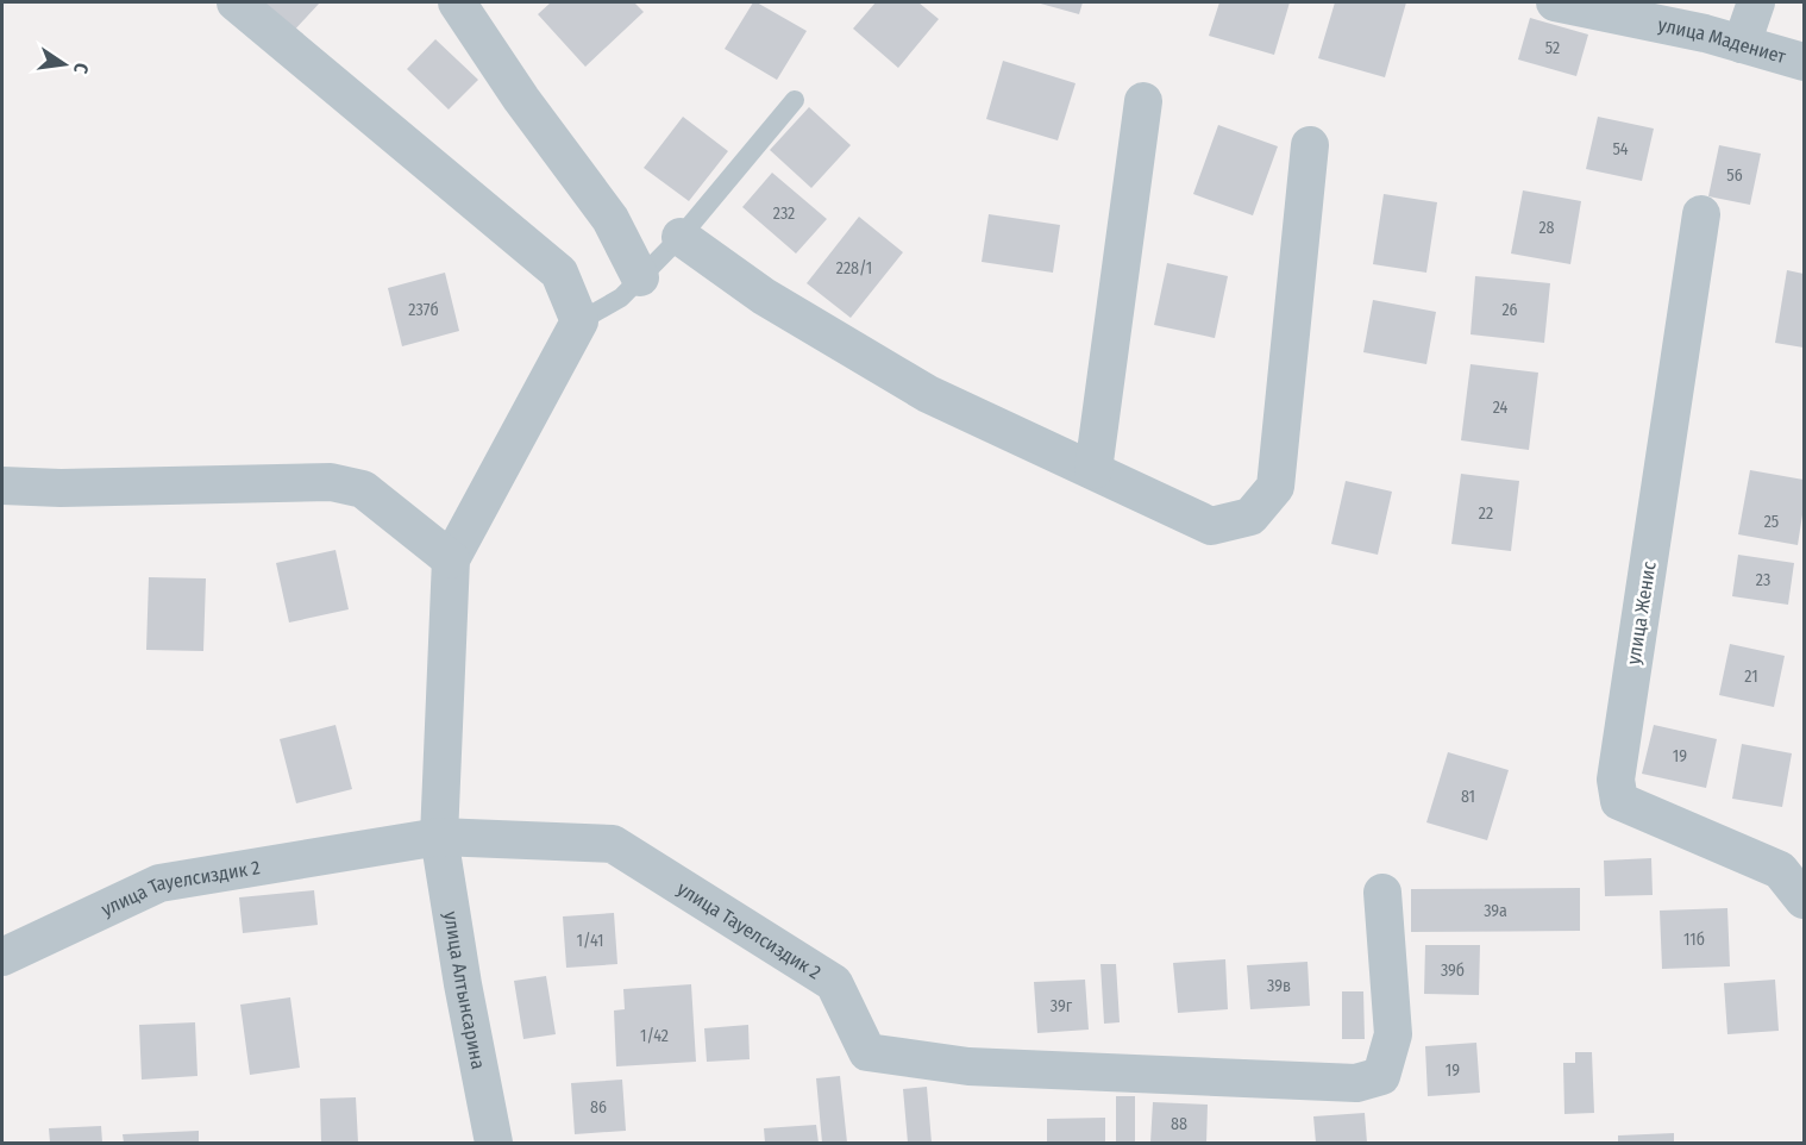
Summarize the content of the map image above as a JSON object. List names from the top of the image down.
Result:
{
  "streets": {
    "street": [
      "улица Мадениет",
      "улица Женис",
      "улица Тауелсиздик 2",
      "улица Алтынсарина"
    ]
  },
  "crossings": [
    ["улица Тауелсиздик 2", "улица Алтынсарина"]
  ],
  "house_numbers": [
    "52",
    "54",
    "56",
    "232",
    "28",
    "228/1",
    "237б",
    "26",
    "24",
    "22",
    "25",
    "23",
    "21",
    "19",
    "81",
    "39а",
    "11б",
    "1/41",
    "39б",
    "39в",
    "39г",
    "1/42",
    "19",
    "86",
    "88"
  ],
  "north": "right"
}
